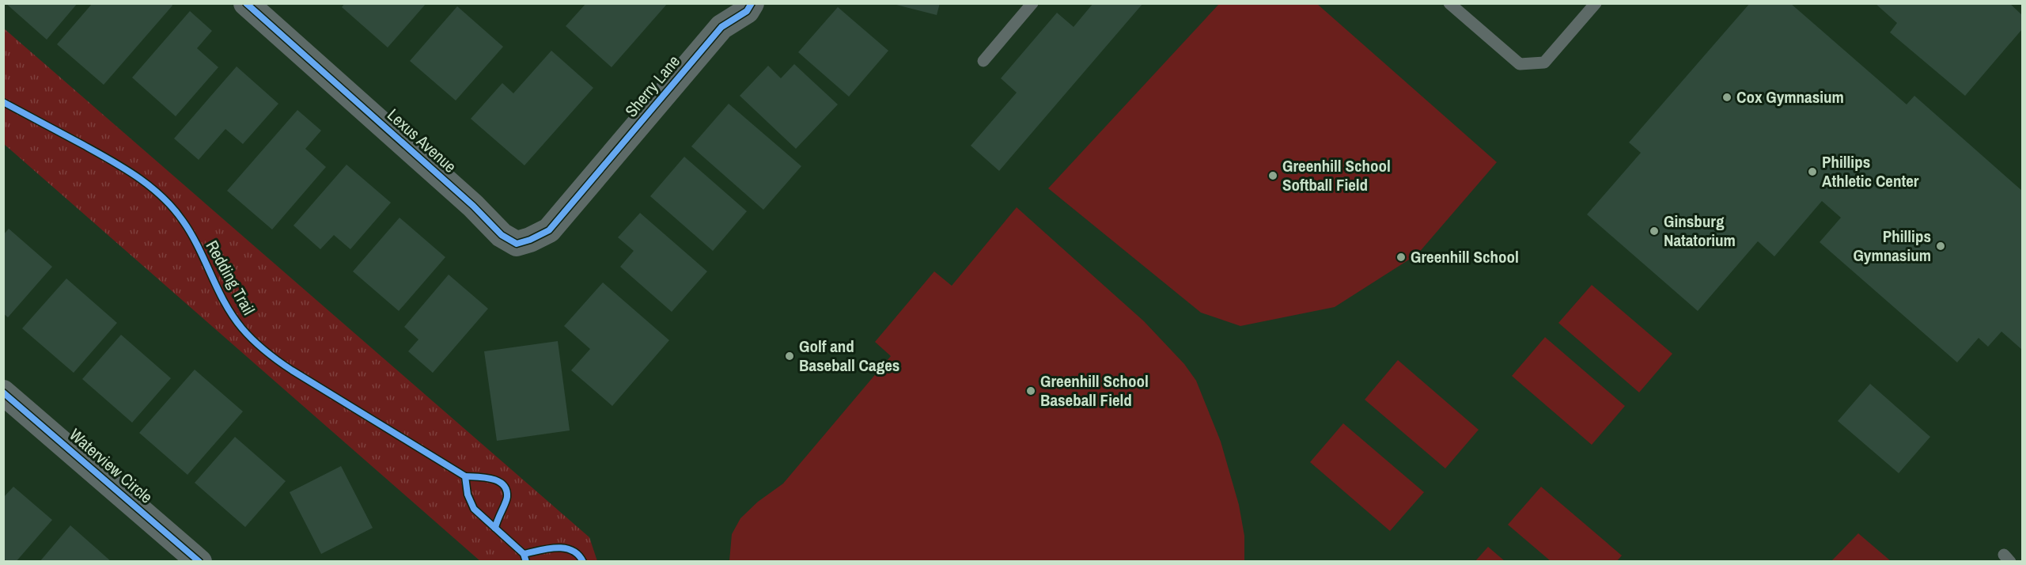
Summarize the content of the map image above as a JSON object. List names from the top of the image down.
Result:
{
  "streets": {
    "street": ["Sherry Lane", "Lexus Avenue", "Waterview Circle"],
    "cycle path": ["Redding Trail"]
  },
  "crossings": [
    ["Sherry Lane", "Lexus Avenue"]
  ],
  "places": [
    "Cox Gymnasium",
    "Phillips Athletic Center",
    "Greenhill School Softball Field",
    "Ginsburg Natatorium",
    "Phillips Gymnasium",
    "Greenhill School",
    "Golf and Baseball Cages",
    "Greenhill School Baseball Field"
  ]
}
